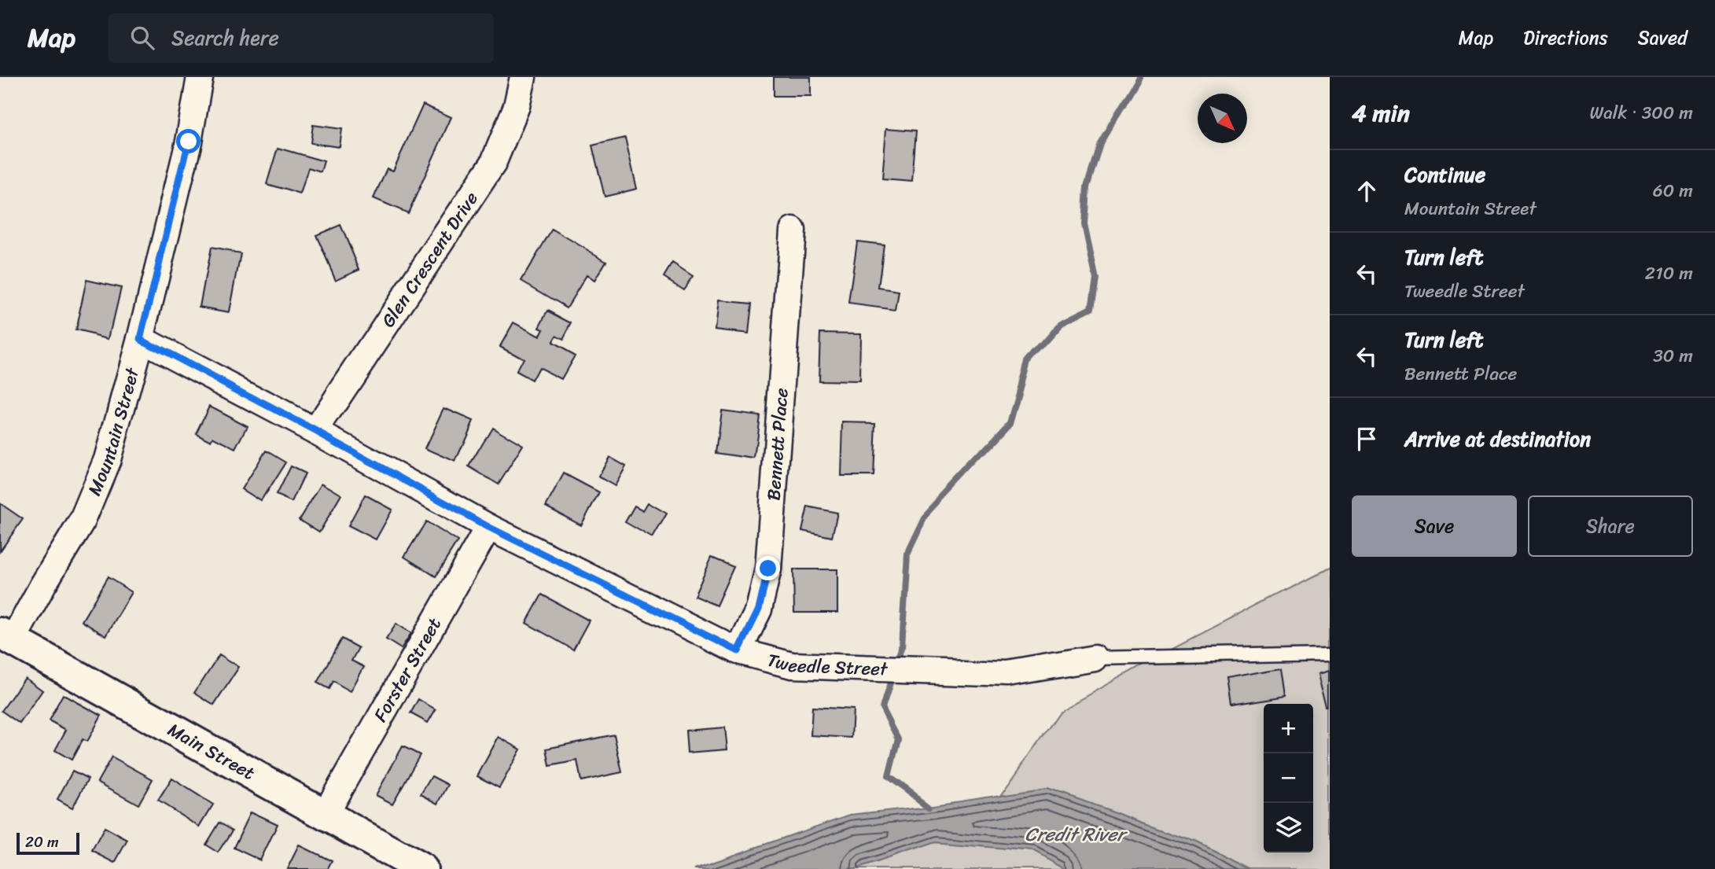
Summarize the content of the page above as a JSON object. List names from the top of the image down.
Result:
{
  "streets": {
    "main road": ["Main Street"],
    "street": [
      "Glen Crescent Drive",
      "Mountain Street",
      "Bennett Place",
      "Tweedle Street",
      "Forster Street"
    ]
  },
  "crossings": [
    ["Glen Crescent Drive", "Tweedle Street"],
    ["Mountain Street", "Tweedle Street"],
    ["Mountain Street", "Main Street"],
    ["Bennett Place", "Tweedle Street"],
    ["Tweedle Street", "Forster Street"],
    ["Forster Street", "Main Street"]
  ],
  "water": ["Credit River"],
  "scale_bar": "20 m",
  "north": "bottom right",
  "page": {
    "header": "Map",
    "search": "Search here",
    "nav": ["Map", "Directions", "Saved"],
    "heading": ["4 min", "Walk · 300 m"],
    "list": [
      ["Continue", "Mountain Street", "60 m"],
      ["Turn left", "Tweedle Street", "210 m"],
      ["Turn left", "Bennett Place", "30 m"],
      "Arrive at destination"
    ],
    "buttons": ["Save", "Share"],
    "map_buttons": ["+", "−"],
    "scale": "20 m"
  }
}
